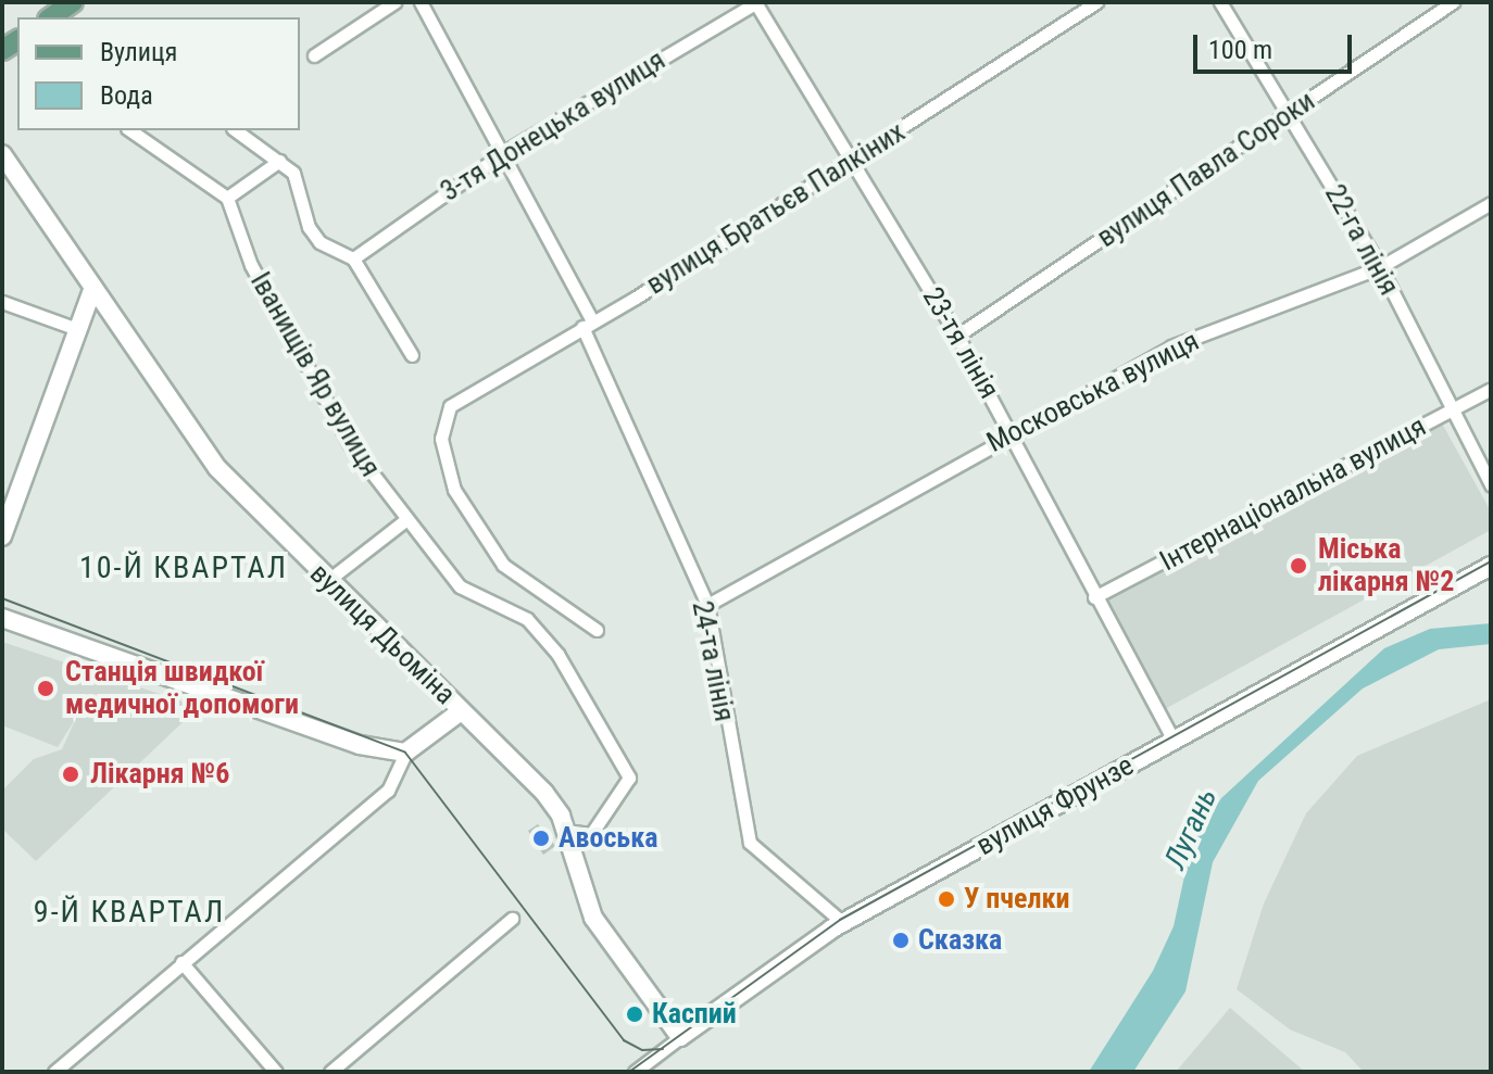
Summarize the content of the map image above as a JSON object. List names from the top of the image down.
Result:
{
  "streets": {
    "street": [
      "3-тя Донецька вулиця",
      "вулиця Павла Сороки",
      "вулиця Братьєв Палкіних",
      "22-га лінія",
      "23-тя лінія",
      "Іванищів Яр вулиця",
      "Московська вулиця",
      "Інтернаціональна вулиця",
      "вулиця Дьоміна",
      "24-та лінія",
      "вулиця Фрунзе"
    ]
  },
  "crossings": [
    ["3-тя Донецька вулиця", "23-тя лінія"],
    ["3-тя Донецька вулиця", "24-та лінія"],
    ["вулиця Павла Сороки", "22-га лінія"],
    ["вулиця Павла Сороки", "23-тя лінія"],
    ["вулиця Братьєв Палкіних", "23-тя лінія"],
    ["вулиця Братьєв Палкіних", "24-та лінія"],
    ["22-га лінія", "Московська вулиця"],
    ["22-га лінія", "Інтернаціональна вулиця"],
    ["23-тя лінія", "Московська вулиця"],
    ["23-тя лінія", "Інтернаціональна вулиця"],
    ["23-тя лінія", "вулиця Фрунзе"],
    ["Іванищів Яр вулиця", "вулиця Дьоміна"],
    ["Московська вулиця", "24-та лінія"],
    ["вулиця Дьоміна", "вулиця Фрунзе"],
    ["24-та лінія", "вулиця Фрунзе"]
  ],
  "districts": ["10-Й КВАРТАЛ", "9-Й КВАРТАЛ"],
  "water": ["Лугань"],
  "places": [
    "Міська лікарня №2",
    "Станція швидкої медичної допомоги",
    "Лікарня №6",
    "Авоська",
    "У пчелки",
    "Сказка",
    "Каспий"
  ],
  "legend": ["Вулиця", "Вода"],
  "scale_bar": "100 m"
}
